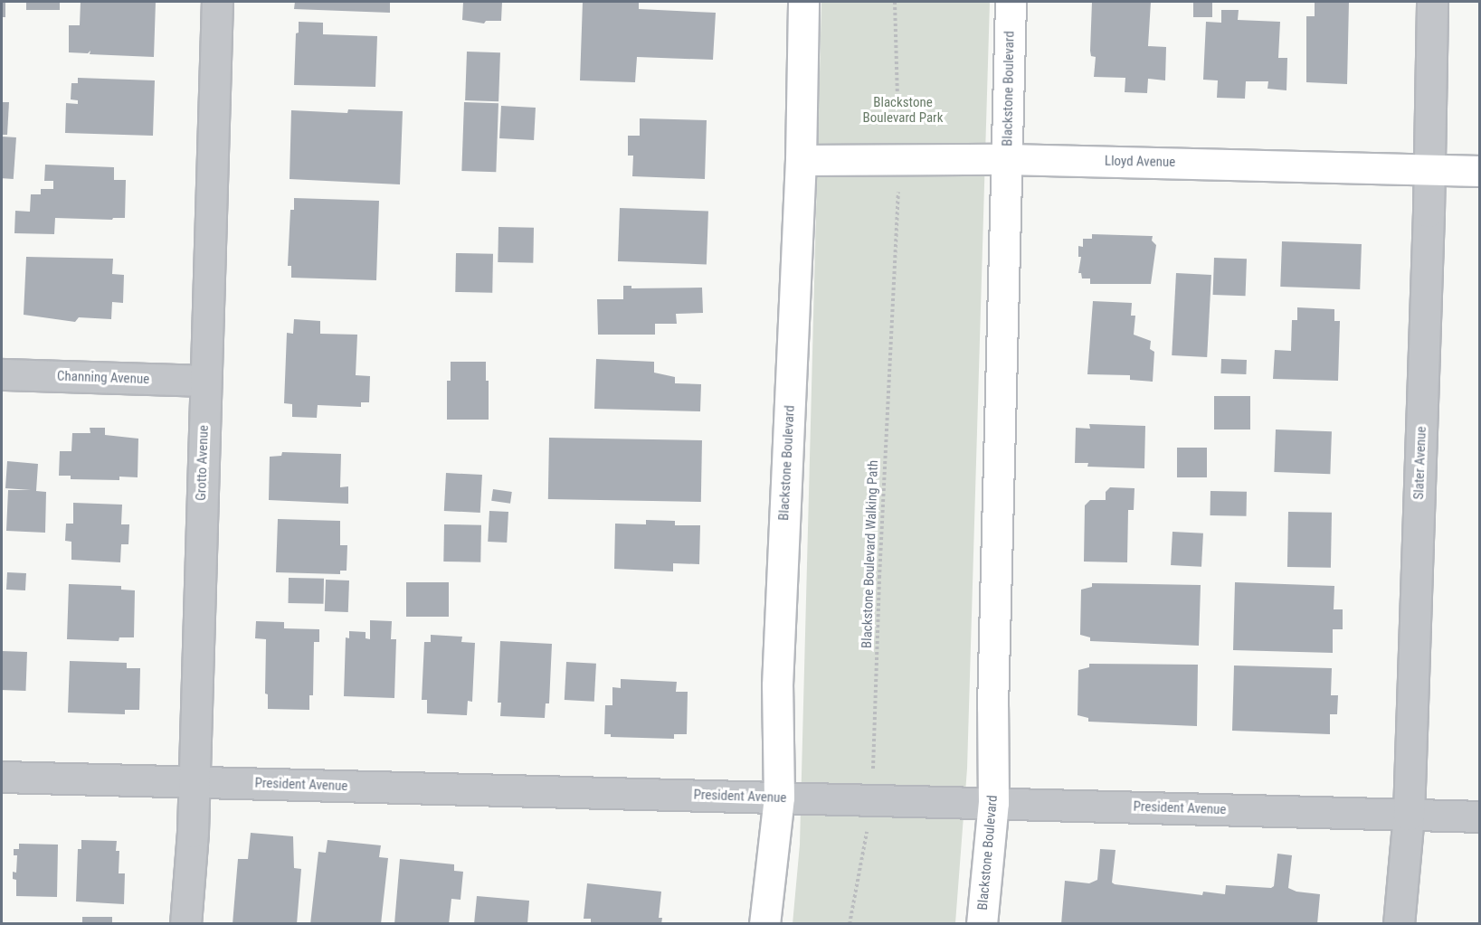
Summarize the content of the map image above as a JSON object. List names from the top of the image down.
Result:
{
  "streets": {
    "main road": ["Blackstone Boulevard", "Lloyd Avenue"],
    "street": [
      "Channing Avenue",
      "Grotto Avenue",
      "Slater Avenue",
      "President Avenue"
    ],
    "path": ["Blackstone Boulevard Walking Path"]
  },
  "crossings": [
    ["Blackstone Boulevard", "Lloyd Avenue"],
    ["Blackstone Boulevard", "President Avenue"],
    ["Lloyd Avenue", "Slater Avenue"],
    ["Channing Avenue", "Grotto Avenue"],
    ["Grotto Avenue", "President Avenue"],
    ["Slater Avenue", "President Avenue"],
    ["Blackstone Boulevard Walking Path", "President Avenue"]
  ],
  "parks": ["Blackstone Boulevard Park"]
}
